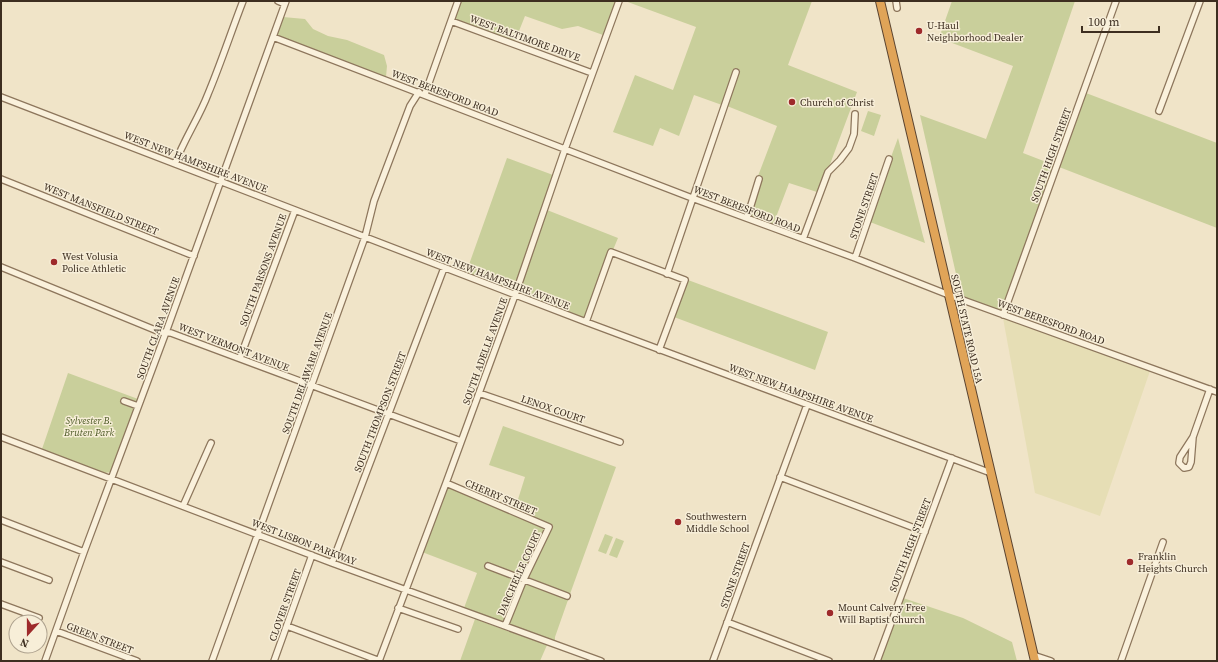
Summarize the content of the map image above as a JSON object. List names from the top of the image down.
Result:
{
  "streets": {
    "highway": ["SOUTH STATE ROAD 15A"],
    "street": [
      "WEST BALTIMORE DRIVE",
      "WEST BERESFORD ROAD",
      "SOUTH HIGH STREET",
      "WEST NEW HAMPSHIRE AVENUE",
      "STONE STREET",
      "WEST MANSFIELD STREET",
      "SOUTH PARSONS AVENUE",
      "SOUTH CLARA AVENUE",
      "WEST VERMONT AVENUE",
      "SOUTH ADELLE AVENUE",
      "SOUTH DELAWARE AVENUE",
      "LENOX COURT",
      "SOUTH THOMPSON STREET",
      "CHERRY STREET",
      "WEST LISBON PARKWAY",
      "DARCHELLE COURT",
      "CLOVER STREET",
      "GREEN STREET"
    ]
  },
  "crossings": [
    ["WEST BALTIMORE DRIVE", "SOUTH ADELLE AVENUE"],
    ["WEST BALTIMORE DRIVE", "SOUTH DELAWARE AVENUE"],
    ["WEST BERESFORD ROAD", "SOUTH HIGH STREET"],
    ["WEST BERESFORD ROAD", "STONE STREET"],
    ["WEST BERESFORD ROAD", "SOUTH CLARA AVENUE"],
    ["WEST BERESFORD ROAD", "SOUTH STATE ROAD 15A"],
    ["WEST BERESFORD ROAD", "SOUTH ADELLE AVENUE"],
    ["WEST BERESFORD ROAD", "SOUTH DELAWARE AVENUE"],
    ["SOUTH HIGH STREET", "WEST NEW HAMPSHIRE AVENUE"],
    ["WEST NEW HAMPSHIRE AVENUE", "STONE STREET"],
    ["WEST NEW HAMPSHIRE AVENUE", "SOUTH PARSONS AVENUE"],
    ["WEST NEW HAMPSHIRE AVENUE", "SOUTH CLARA AVENUE"],
    ["WEST NEW HAMPSHIRE AVENUE", "SOUTH STATE ROAD 15A"],
    ["WEST NEW HAMPSHIRE AVENUE", "SOUTH ADELLE AVENUE"],
    ["WEST NEW HAMPSHIRE AVENUE", "SOUTH DELAWARE AVENUE"],
    ["WEST NEW HAMPSHIRE AVENUE", "SOUTH THOMPSON STREET"],
    ["WEST MANSFIELD STREET", "SOUTH CLARA AVENUE"],
    ["SOUTH PARSONS AVENUE", "WEST VERMONT AVENUE"],
    ["SOUTH CLARA AVENUE", "WEST VERMONT AVENUE"],
    ["SOUTH CLARA AVENUE", "WEST LISBON PARKWAY"],
    ["SOUTH CLARA AVENUE", "GREEN STREET"],
    ["WEST VERMONT AVENUE", "SOUTH ADELLE AVENUE"],
    ["WEST VERMONT AVENUE", "SOUTH DELAWARE AVENUE"],
    ["WEST VERMONT AVENUE", "SOUTH THOMPSON STREET"],
    ["SOUTH ADELLE AVENUE", "LENOX COURT"],
    ["SOUTH ADELLE AVENUE", "CHERRY STREET"],
    ["SOUTH ADELLE AVENUE", "WEST LISBON PARKWAY"],
    ["SOUTH DELAWARE AVENUE", "WEST LISBON PARKWAY"],
    ["SOUTH THOMPSON STREET", "WEST LISBON PARKWAY"],
    ["CHERRY STREET", "DARCHELLE COURT"],
    ["WEST LISBON PARKWAY", "DARCHELLE COURT"],
    ["WEST LISBON PARKWAY", "CLOVER STREET"]
  ],
  "parks": ["Sylvester B. Bruten Park"],
  "places": [
    "U-Haul Neighborhood Dealer",
    "Church of Christ",
    "West Volusia Police Athletic",
    "Southwestern Middle School",
    "Franklin Heights Church",
    "Mount Calvery Free Will Baptist Church"
  ],
  "scale_bar": "100 m",
  "north": "bottom"
}
